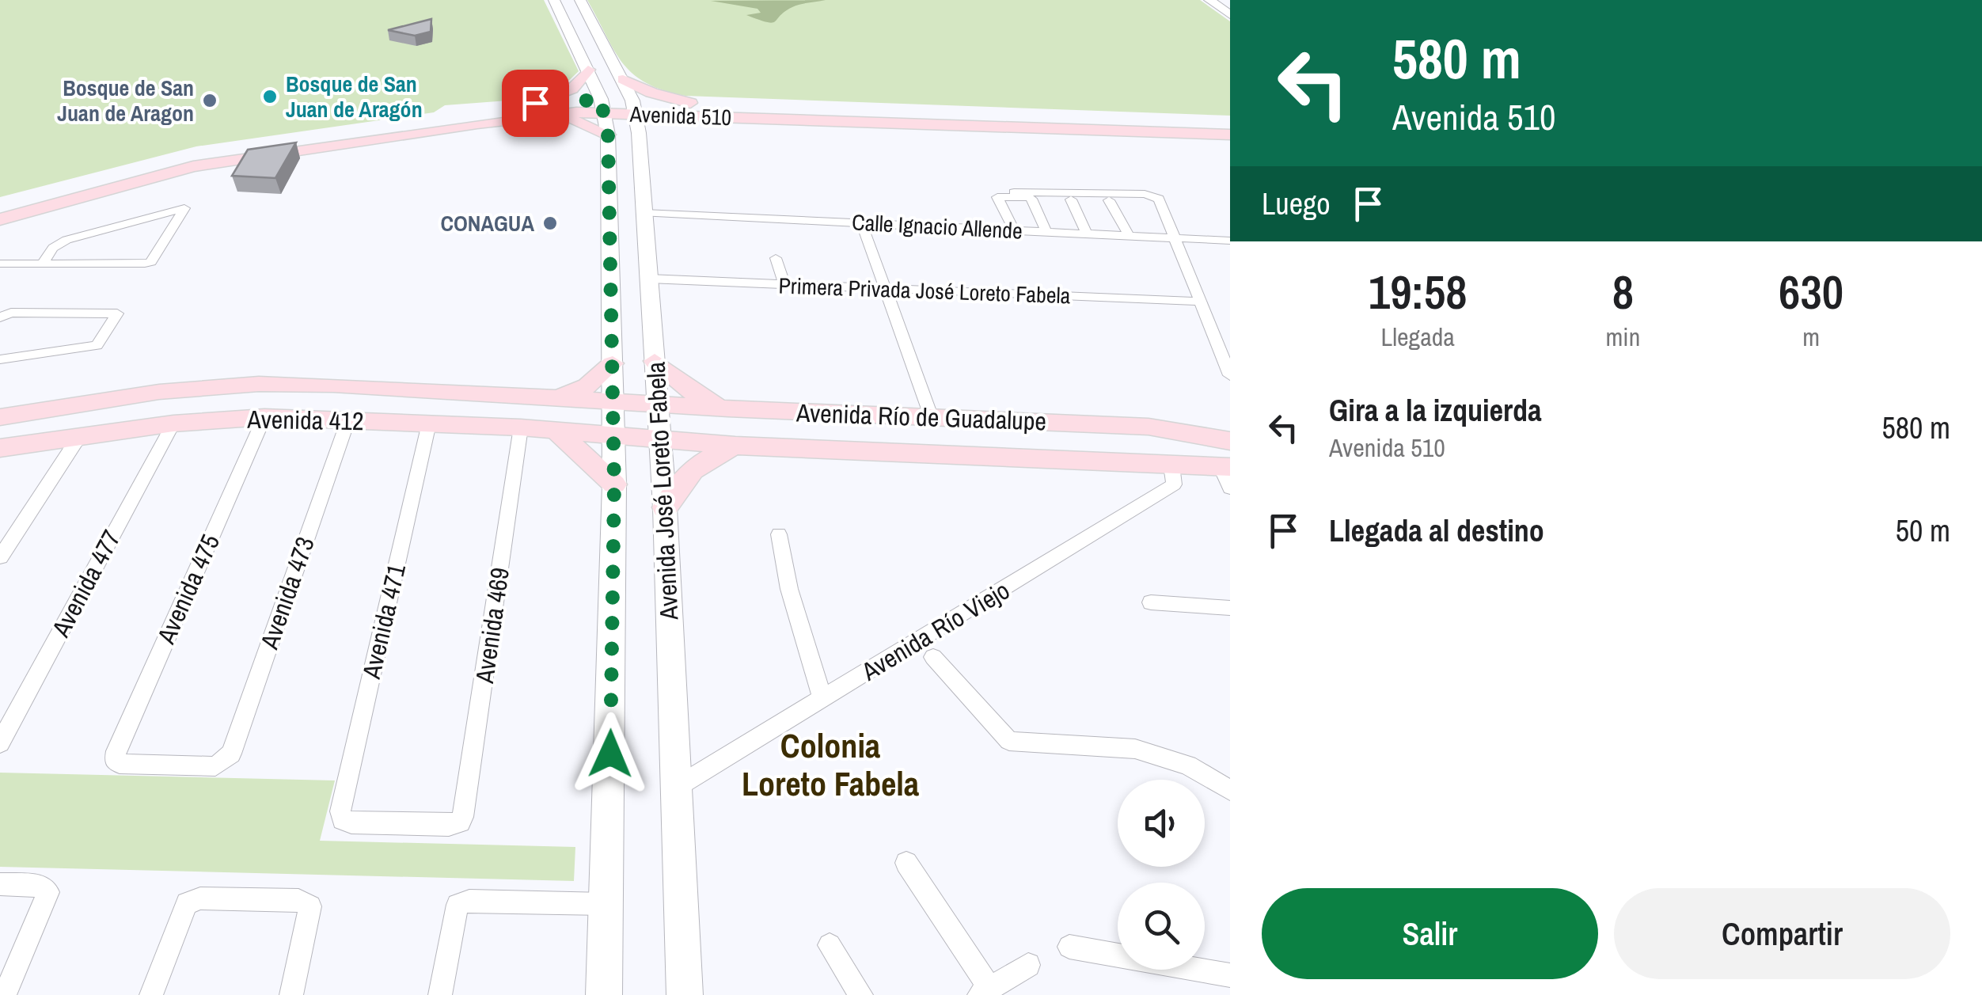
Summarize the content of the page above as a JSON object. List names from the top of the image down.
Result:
{
  "streets": {
    "main road": [
      "Avenida 510",
      "Avenida Río de Guadalupe",
      "Avenida 412",
      "Avenida José Loreto Fabela"
    ],
    "street": [
      "Calle Ignacio Allende",
      "Primera Privada José Loreto Fabela",
      "Avenida 477",
      "Avenida 475",
      "Avenida 473",
      "Avenida 471",
      "Avenida 469",
      "Avenida Río Viejo"
    ]
  },
  "crossings": [
    ["Avenida 510", "Avenida José Loreto Fabela"],
    ["Calle Ignacio Allende", "Avenida José Loreto Fabela"],
    ["Primera Privada José Loreto Fabela", "Avenida José Loreto Fabela"],
    ["Avenida Río de Guadalupe", "Avenida 412"],
    ["Avenida Río de Guadalupe", "Avenida José Loreto Fabela"],
    ["Avenida Río de Guadalupe", "Avenida Río Viejo"],
    ["Avenida 412", "Avenida José Loreto Fabela"],
    ["Avenida 412", "Avenida 477"],
    ["Avenida 412", "Avenida 475"],
    ["Avenida 412", "Avenida 473"],
    ["Avenida 412", "Avenida 471"],
    ["Avenida 412", "Avenida 469"],
    ["Avenida José Loreto Fabela", "Avenida Río Viejo"],
    ["Avenida 475", "Avenida 473"],
    ["Avenida 471", "Avenida 469"]
  ],
  "districts": ["Colonia Loreto Fabela"],
  "places": ["Bosque de San Juan de Aragón", "Bosque de San Juan de Aragon", "CONAGUA"],
  "page": {
    "turn": ["580 m", "Avenida 510"],
    "then": "Luego",
    "eta": [
      "19:58",
      "Llegada",
      "8",
      "min",
      "630",
      "m"
    ],
    "list": [
      {
        "name": "Gira a la izquierda",
        "note": "Avenida 510",
        "value": "580 m"
      },
      {
        "name": "Llegada al destino",
        "value": "50 m"
      }
    ],
    "buttons": ["Salir", "Compartir"]
  }
}
